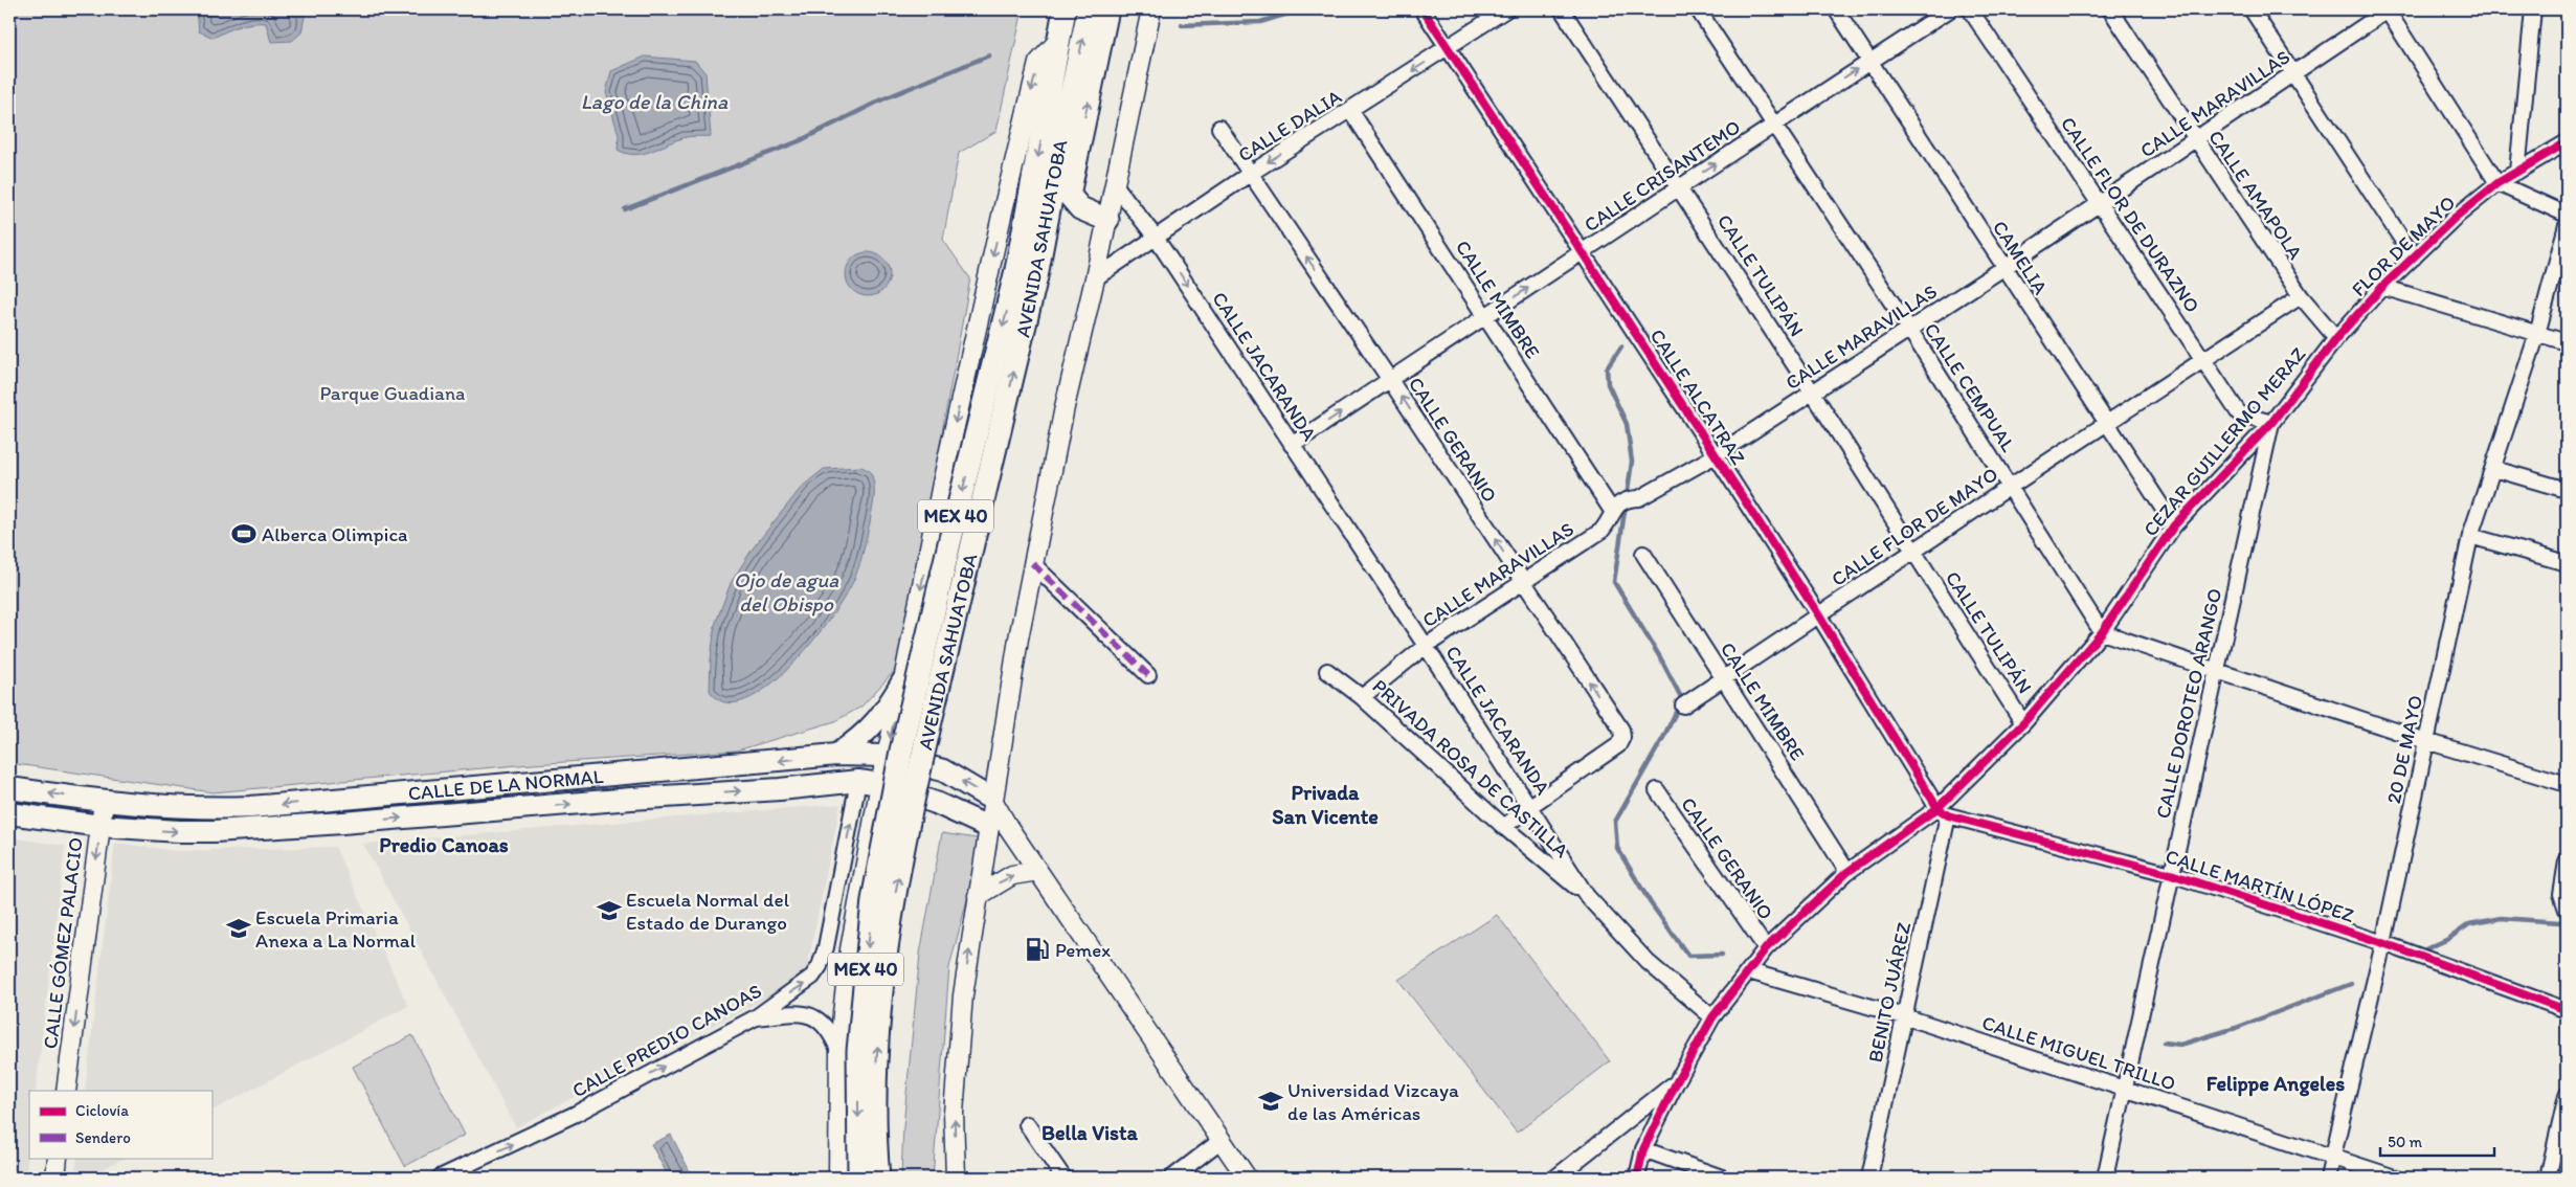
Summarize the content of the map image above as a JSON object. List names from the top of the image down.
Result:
{
  "streets": {
    "main road": ["AVENIDA SAHUATOBA", "MEX 40", "CALLE DE LA NORMAL"],
    "street": [
      "CALLE MARAVILLAS",
      "CALLE DALIA",
      "CALLE CRISANTEMO",
      "CALLE AMAPOLA",
      "CALLE FLOR DE DURAZNO",
      "FLOR DE MAYO",
      "CAMELIA",
      "CALLE TULIPÁN",
      "CALLE MIMBRE",
      "CALLE JACARANDA",
      "CALLE CEMPUAL",
      "CALLE ALCATRAZ",
      "CALLE GERANIO",
      "CEZAR GUILLERMO MERAZ",
      "CALLE FLOR DE MAYO",
      "CALLE DOROTEO ARANGO",
      "20 DE MAYO",
      "PRIVADA ROSA DE CASTILLA",
      "CALLE MARTÍN LÓPEZ",
      "CALLE GÓMEZ PALACIO",
      "BENITO JUÁREZ",
      "CALLE PREDIO CANOAS",
      "CALLE MIGUEL TRILLO"
    ]
  },
  "crossings": [
    ["CALLE MARAVILLAS", "CALLE AMAPOLA"],
    ["CALLE MARAVILLAS", "CALLE FLOR DE DURAZNO"],
    ["CALLE MARAVILLAS", "CAMELIA"],
    ["CALLE MARAVILLAS", "CALLE TULIPÁN"],
    ["CALLE MARAVILLAS", "CALLE MIMBRE"],
    ["CALLE MARAVILLAS", "CALLE JACARANDA"],
    ["CALLE MARAVILLAS", "CALLE CEMPUAL"],
    ["CALLE MARAVILLAS", "CALLE ALCATRAZ"],
    ["CALLE MARAVILLAS", "CALLE GERANIO"],
    ["CALLE MARAVILLAS", "PRIVADA ROSA DE CASTILLA"],
    ["CALLE DALIA", "CALLE MIMBRE"],
    ["CALLE DALIA", "CALLE JACARANDA"],
    ["CALLE DALIA", "CALLE ALCATRAZ"],
    ["CALLE DALIA", "CALLE GERANIO"],
    ["CALLE CRISANTEMO", "CAMELIA"],
    ["CALLE CRISANTEMO", "CALLE TULIPÁN"],
    ["CALLE CRISANTEMO", "CALLE MIMBRE"],
    ["CALLE CRISANTEMO", "CALLE JACARANDA"],
    ["CALLE CRISANTEMO", "CALLE CEMPUAL"],
    ["CALLE CRISANTEMO", "CALLE ALCATRAZ"],
    ["CALLE CRISANTEMO", "CALLE GERANIO"],
    ["CALLE AMAPOLA", "CALLE FLOR DE MAYO"],
    ["CALLE FLOR DE DURAZNO", "CEZAR GUILLERMO MERAZ"],
    ["CALLE FLOR DE DURAZNO", "CALLE FLOR DE MAYO"],
    ["CALLE FLOR DE DURAZNO", "CALLE DOROTEO ARANGO"],
    ["FLOR DE MAYO", "CEZAR GUILLERMO MERAZ"],
    ["CAMELIA", "CEZAR GUILLERMO MERAZ"],
    ["CAMELIA", "CALLE FLOR DE MAYO"],
    ["CALLE TULIPÁN", "CEZAR GUILLERMO MERAZ"],
    ["CALLE TULIPÁN", "CALLE FLOR DE MAYO"],
    ["CALLE MIMBRE", "CEZAR GUILLERMO MERAZ"],
    ["CALLE MIMBRE", "CALLE FLOR DE MAYO"],
    ["CALLE JACARANDA", "CALLE GERANIO"],
    ["CALLE JACARANDA", "CEZAR GUILLERMO MERAZ"],
    ["CALLE JACARANDA", "PRIVADA ROSA DE CASTILLA"],
    ["CALLE CEMPUAL", "CEZAR GUILLERMO MERAZ"],
    ["CALLE CEMPUAL", "CALLE FLOR DE MAYO"],
    ["CALLE ALCATRAZ", "CEZAR GUILLERMO MERAZ"],
    ["CALLE ALCATRAZ", "CALLE FLOR DE MAYO"],
    ["CALLE ALCATRAZ", "CALLE MARTÍN LÓPEZ"],
    ["CALLE ALCATRAZ", "BENITO JUÁREZ"],
    ["CALLE GERANIO", "CEZAR GUILLERMO MERAZ"],
    ["CEZAR GUILLERMO MERAZ", "CALLE DOROTEO ARANGO"],
    ["CEZAR GUILLERMO MERAZ", "CALLE MARTÍN LÓPEZ"],
    ["CEZAR GUILLERMO MERAZ", "BENITO JUÁREZ"],
    ["CEZAR GUILLERMO MERAZ", "CALLE MIGUEL TRILLO"],
    ["CALLE DOROTEO ARANGO", "CALLE MARTÍN LÓPEZ"],
    ["CALLE DOROTEO ARANGO", "CALLE MIGUEL TRILLO"],
    ["20 DE MAYO", "CALLE MARTÍN LÓPEZ"],
    ["20 DE MAYO", "CALLE MIGUEL TRILLO"],
    ["CALLE DE LA NORMAL", "CALLE GÓMEZ PALACIO"],
    ["CALLE DE LA NORMAL", "CALLE PREDIO CANOAS"],
    ["CALLE MARTÍN LÓPEZ", "BENITO JUÁREZ"],
    ["BENITO JUÁREZ", "CALLE MIGUEL TRILLO"]
  ],
  "one_way": [
    "CALLE DALIA",
    "CALLE CRISANTEMO",
    "CALLE GERANIO",
    "CALLE GÓMEZ PALACIO",
    "CALLE PREDIO CANOAS"
  ],
  "districts": [
    "Privada San Vicente",
    "Predio Canoas",
    "Felippe Angeles",
    "Bella Vista"
  ],
  "water": ["Lago de la China", "Ojo de agua del Obispo"],
  "parks": ["Parque Guadiana"],
  "places": {
    "sports": ["Alberca Olimpica"],
    "school or university": ["Escuela Normal del Estado de Durango", "Escuela Primaria Anexa a La Normal", "Universidad Vizcaya de las Américas"],
    "fuel station": ["Pemex"]
  },
  "legend": ["Ciclovía", "Sendero"],
  "scale_bar": "50 m"
}
